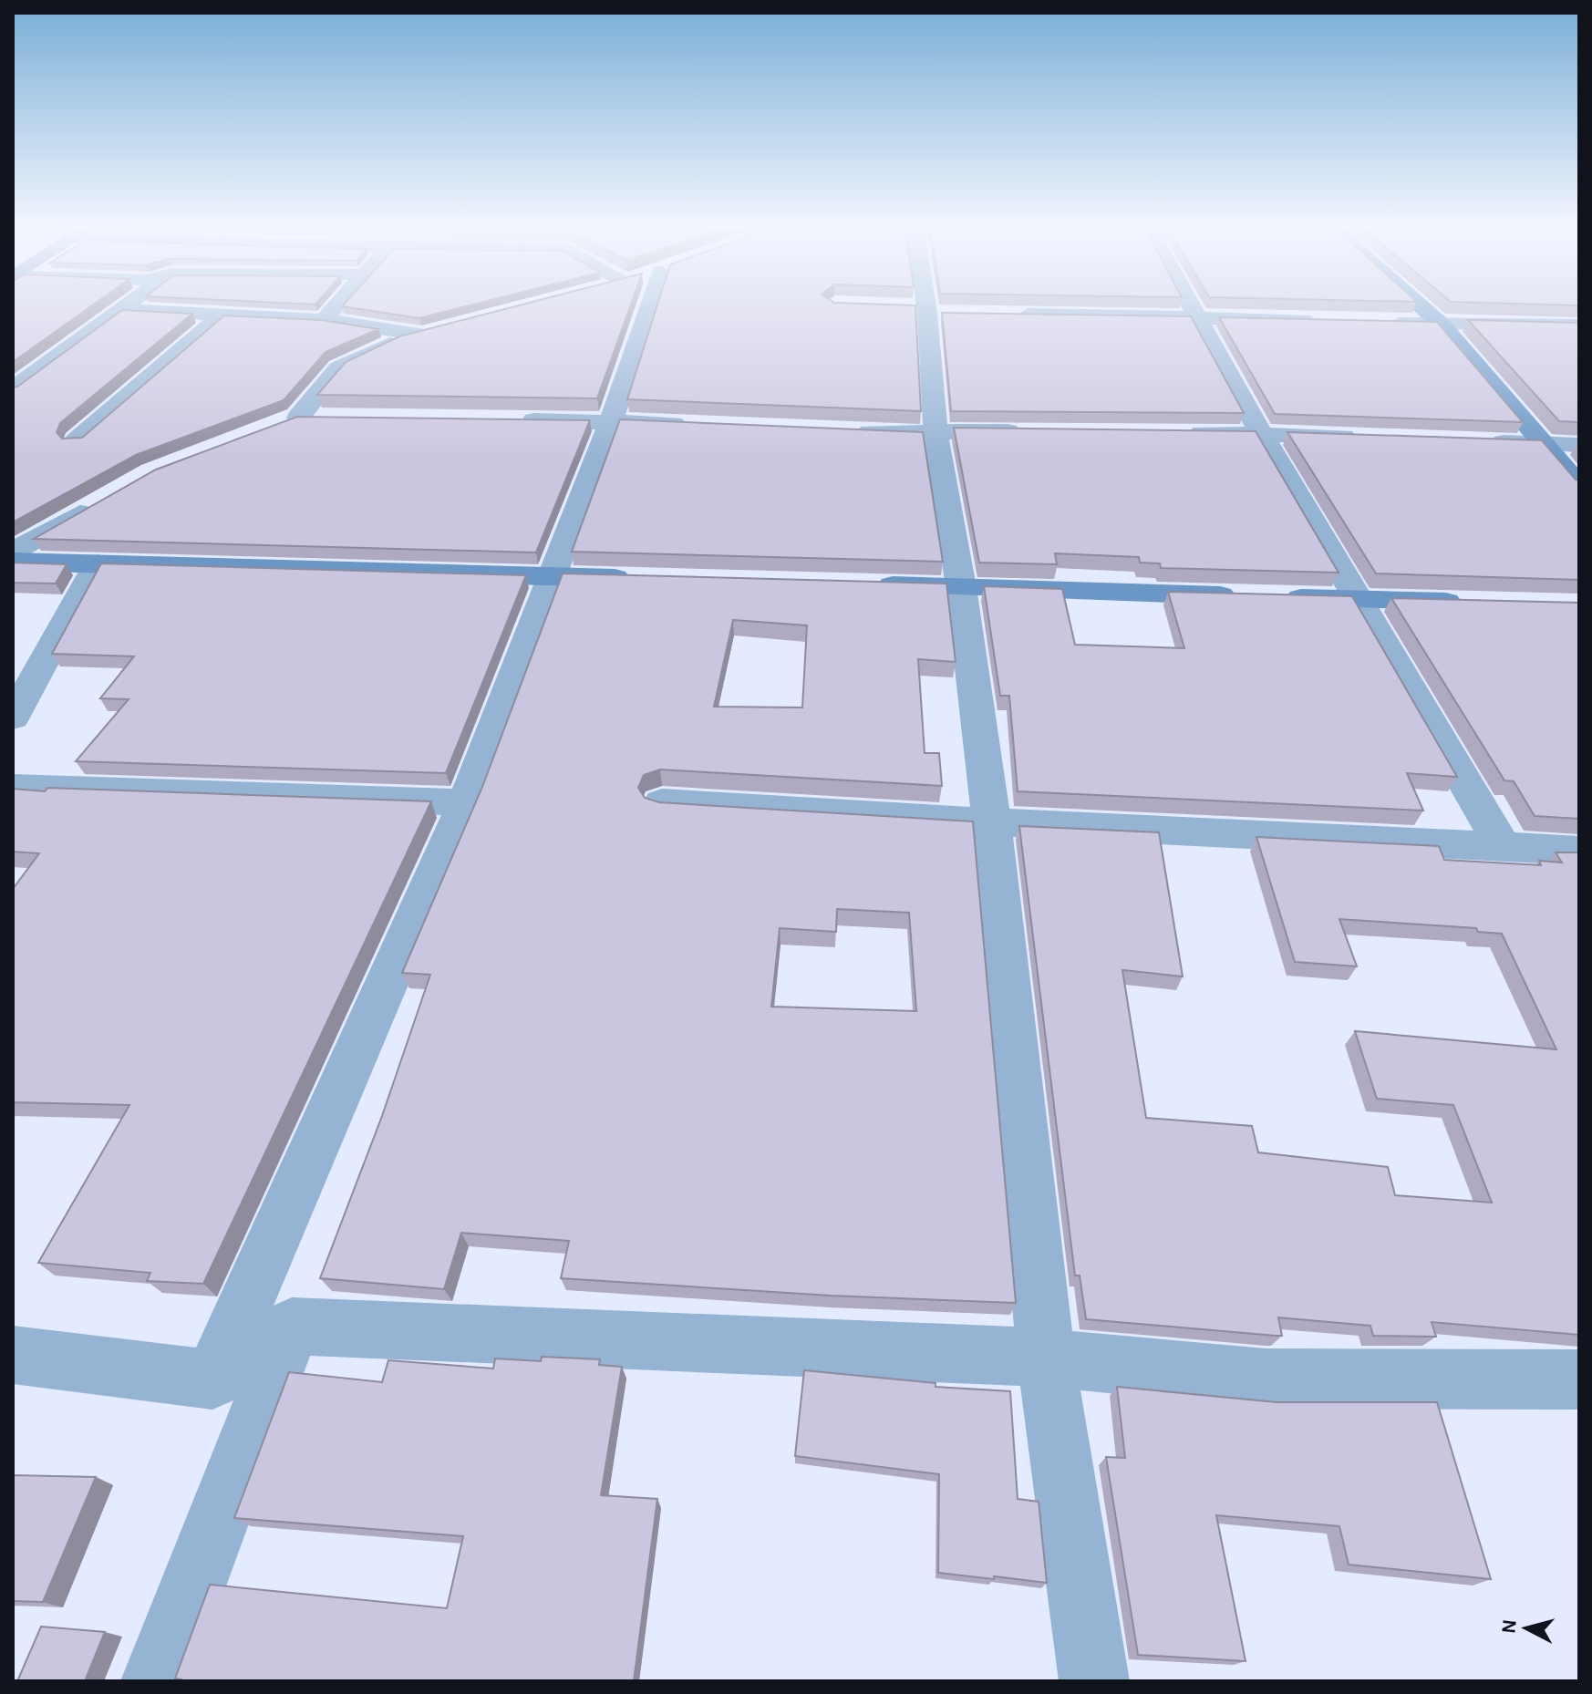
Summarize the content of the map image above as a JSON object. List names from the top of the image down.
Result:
{
  "north": "left"
}
